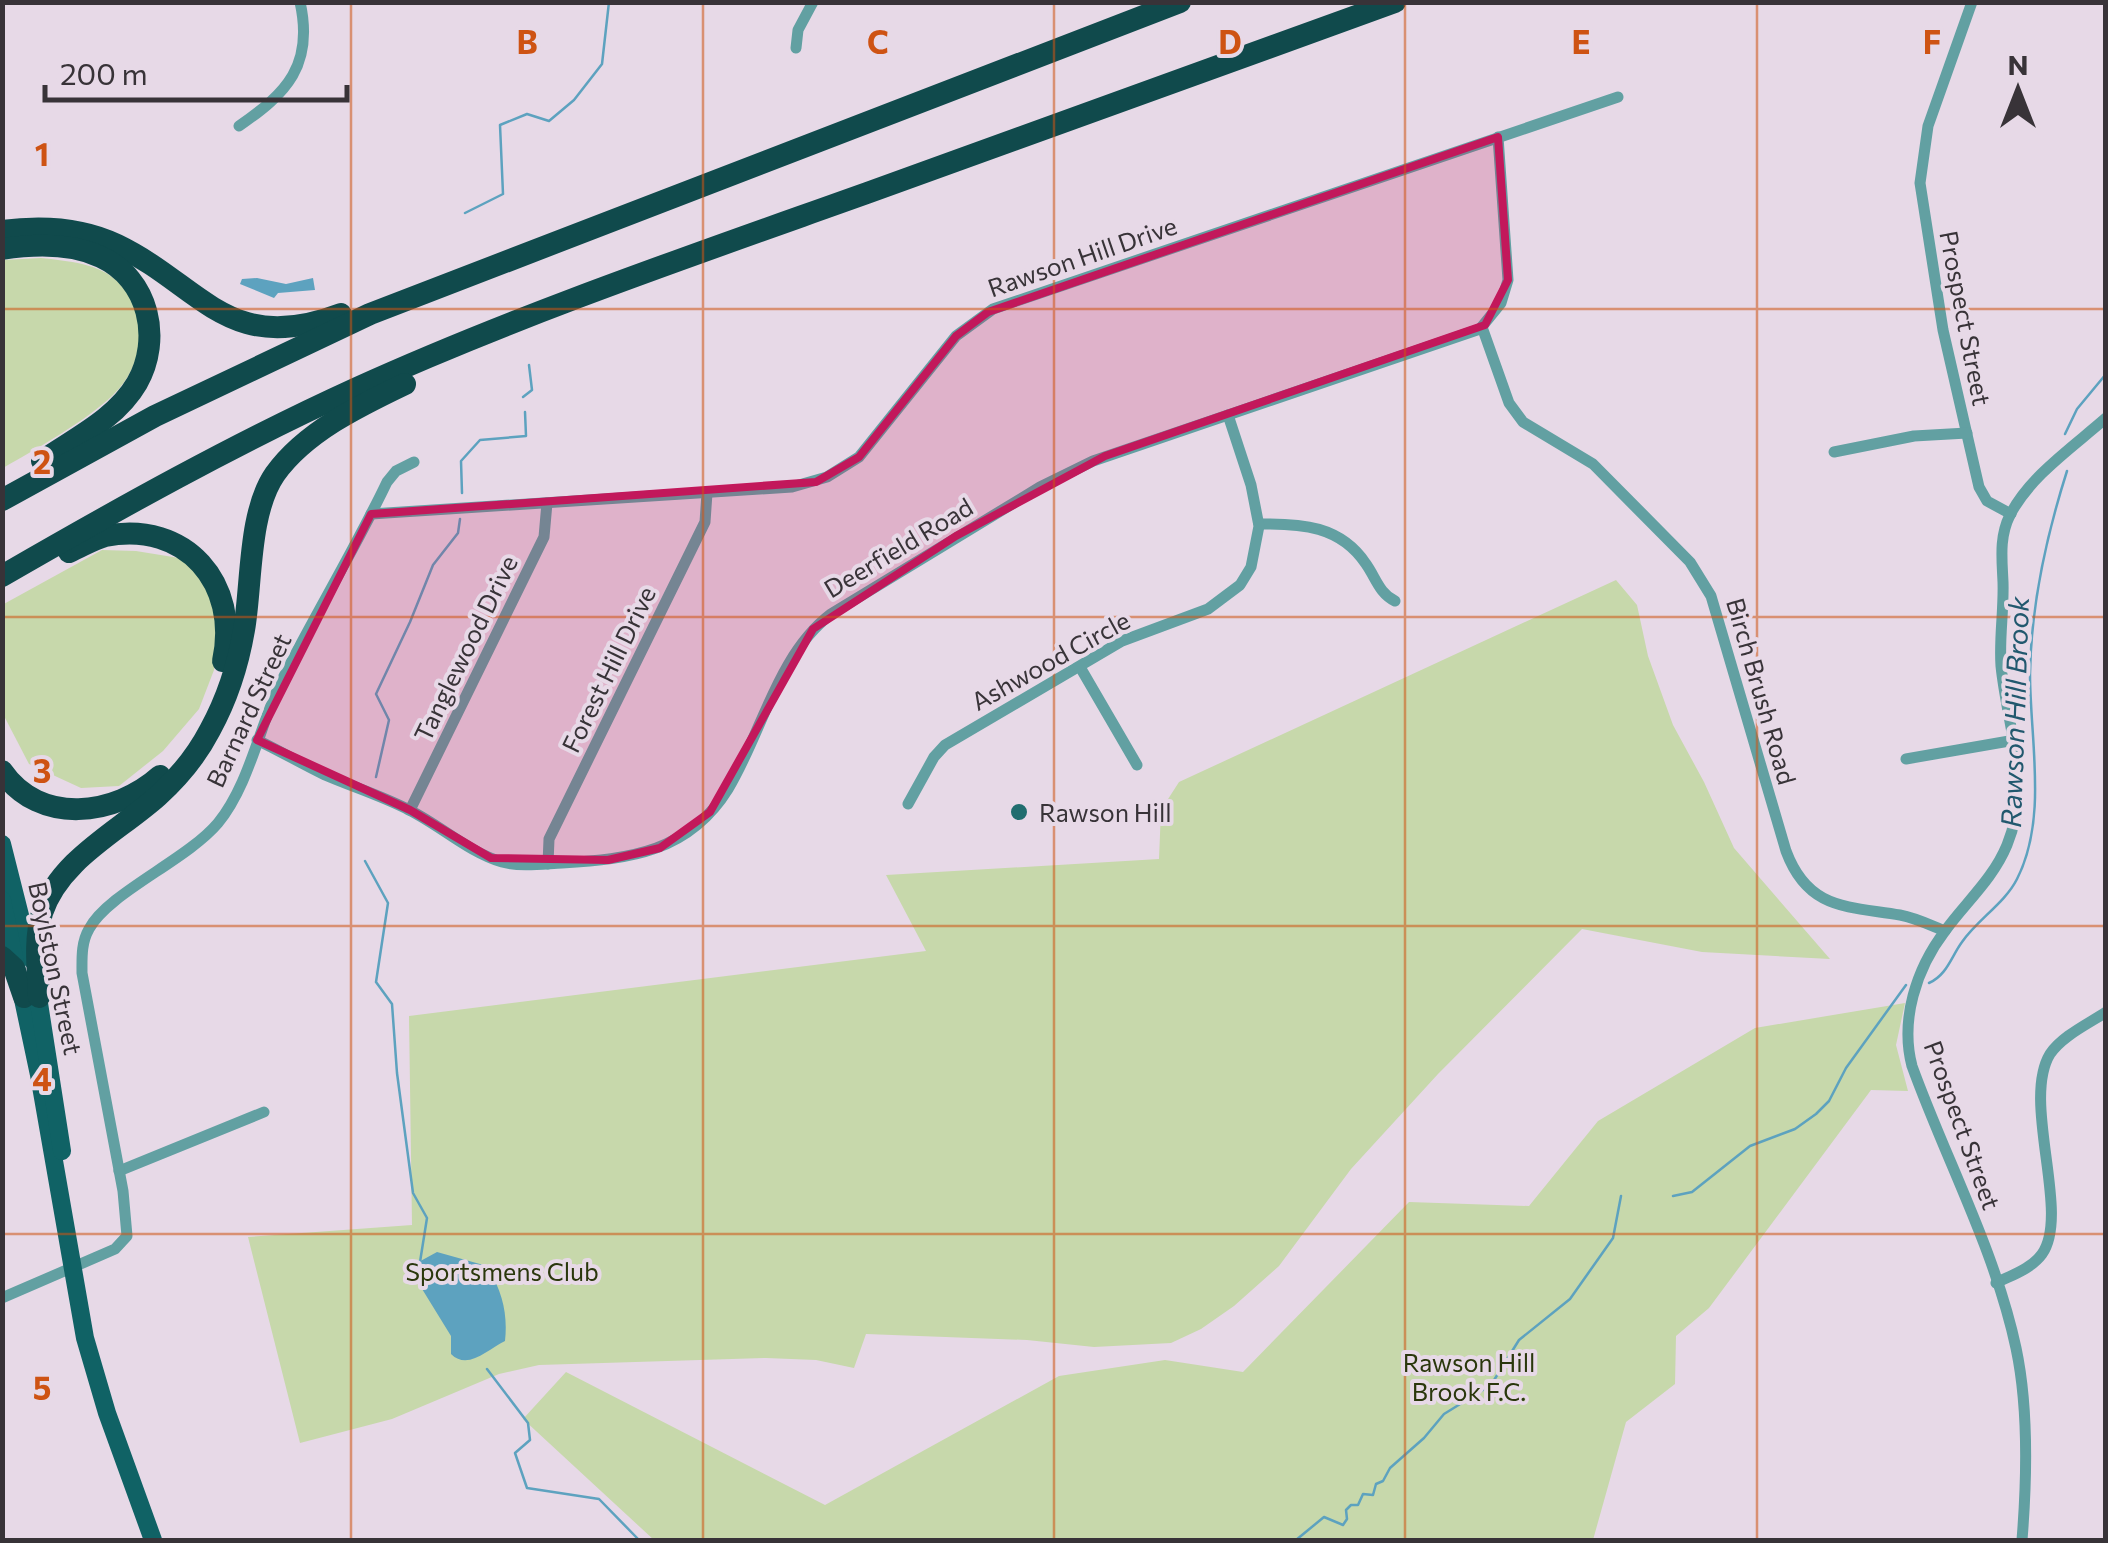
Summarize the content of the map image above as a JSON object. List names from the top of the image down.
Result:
{
  "streets": {
    "main road": ["Boylston Street"],
    "street": [
      "Rawson Hill Drive",
      "Prospect Street",
      "Deerfield Road",
      "Tanglewood Drive",
      "Ashwood Circle",
      "Forest Hill Drive",
      "Birch Brush Road",
      "Barnard Street"
    ]
  },
  "crossings": [
    ["Rawson Hill Drive", "Tanglewood Drive"],
    ["Rawson Hill Drive", "Forest Hill Drive"],
    ["Rawson Hill Drive", "Barnard Street"],
    ["Prospect Street", "Birch Brush Road"],
    ["Deerfield Road", "Tanglewood Drive"],
    ["Deerfield Road", "Ashwood Circle"],
    ["Deerfield Road", "Forest Hill Drive"],
    ["Deerfield Road", "Birch Brush Road"],
    ["Deerfield Road", "Barnard Street"],
    ["Barnard Street", "Boylston Street"]
  ],
  "water": ["Rawson Hill Brook"],
  "parks": ["Sportsmens Club", "Rawson Hill Brook F.C."],
  "places": ["Rawson Hill"],
  "scale_bar": "200 m",
  "north": "top",
  "grid": {
    "columns": [
      "B",
      "C",
      "D",
      "E",
      "F"
    ],
    "rows": [
      "1",
      "2",
      "3",
      "4",
      "5"
    ]
  }
}
